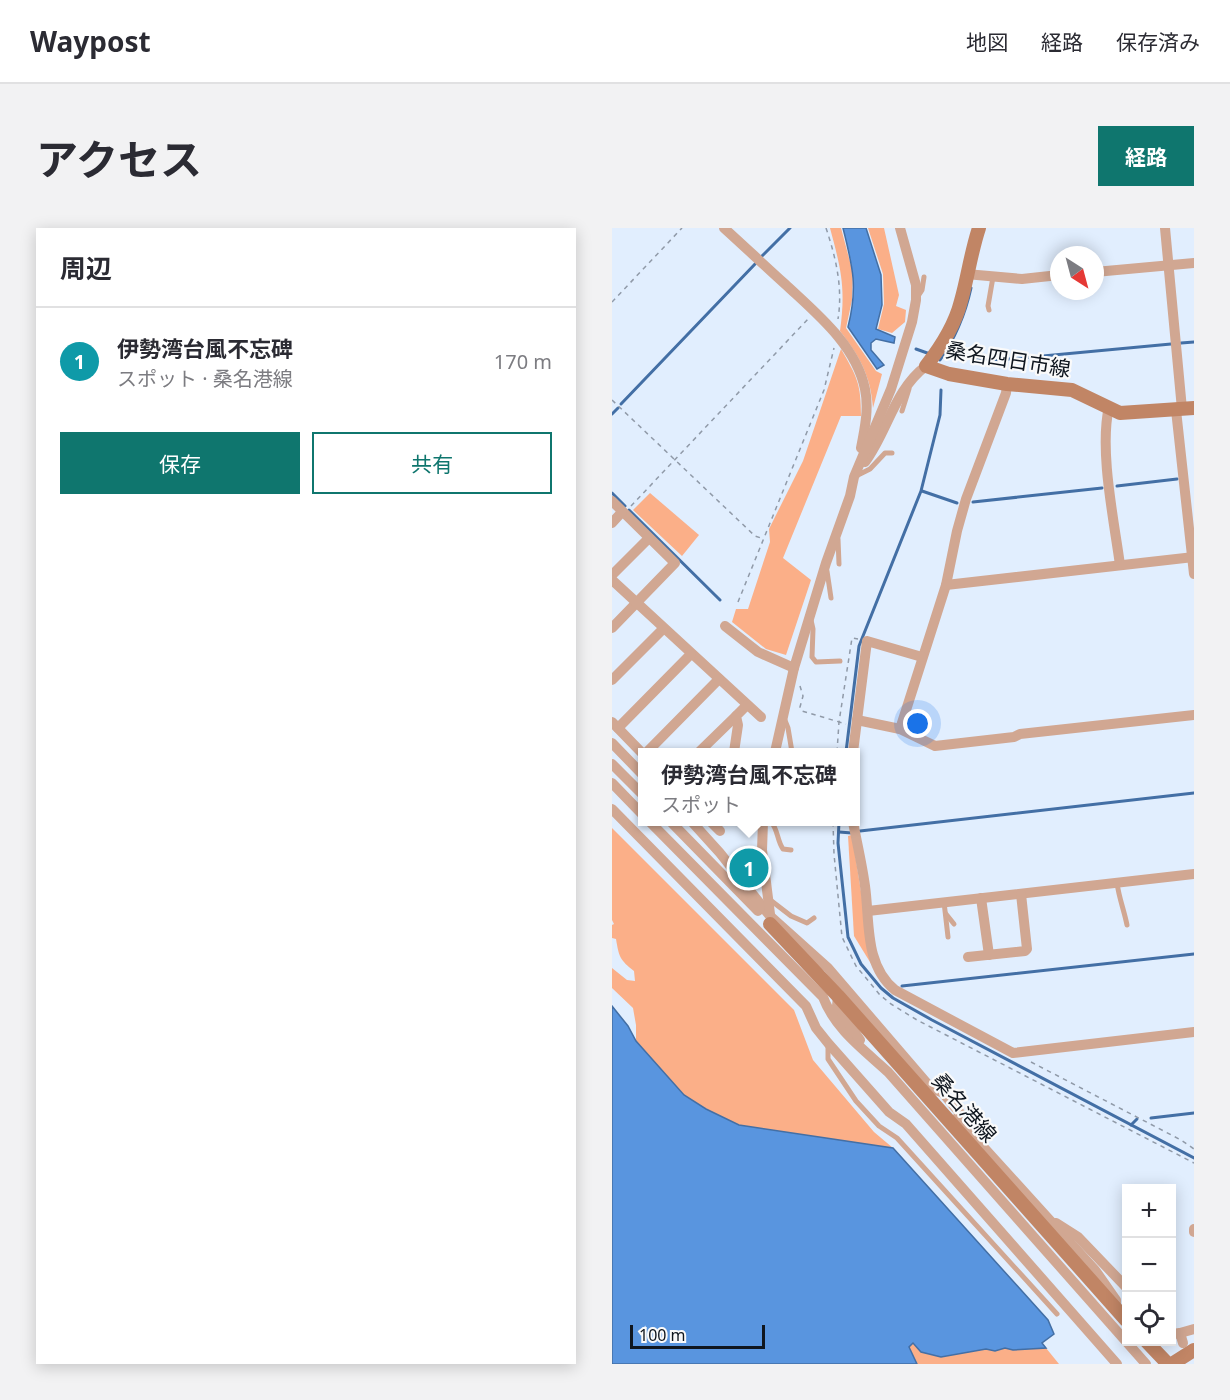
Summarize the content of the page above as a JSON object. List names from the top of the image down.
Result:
{
  "streets": {
    "main road": ["桑名四日市線", "桑名港線"]
  },
  "scale_bar": "100 m",
  "north": "bottom right",
  "page": {
    "header": "Waypost",
    "nav": ["地図", "経路", "保存済み"],
    "title": "アクセス",
    "buttons": [
      "経路",
      ["保存", "共有"]
    ],
    "heading": "周辺",
    "list": [
      {
        "mark": "1",
        "name": "伊勢湾台風不忘碑",
        "note": "スポット · 桑名港線",
        "value": "170 m"
      }
    ],
    "popup": ["伊勢湾台風不忘碑", "スポット"],
    "pins": "1",
    "map_buttons": ["+", "−"],
    "scale": "100 m"
  }
}
